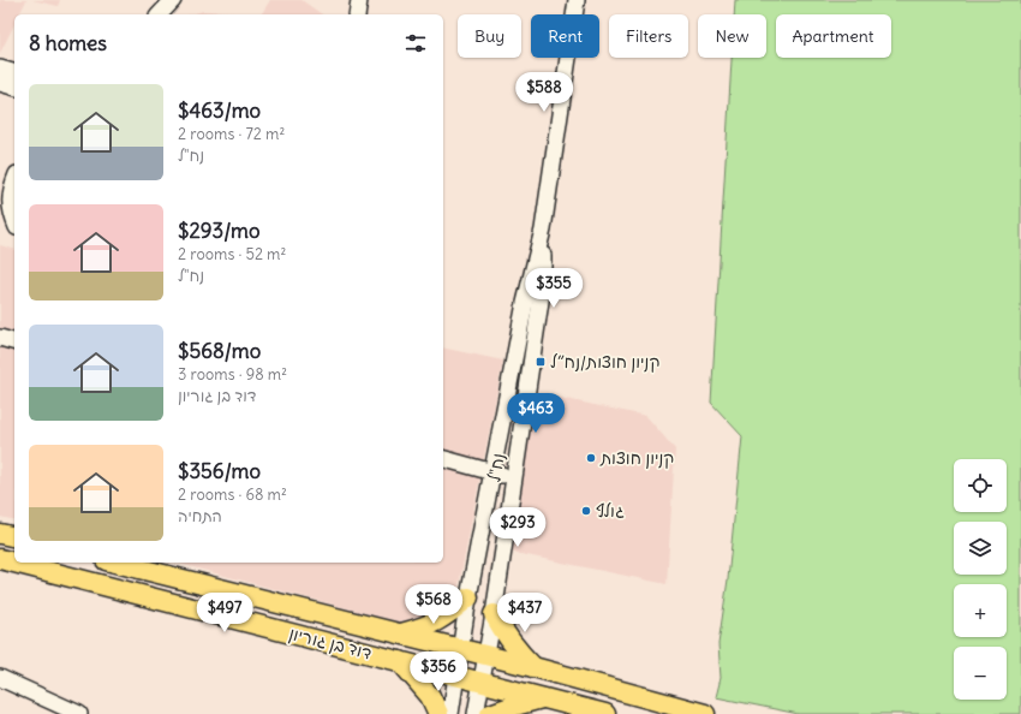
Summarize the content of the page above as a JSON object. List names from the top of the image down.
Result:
{
  "streets": {
    "main road": ["דוד בן גוריון"],
    "street": ["נח\"ל"]
  },
  "crossings": [
    ["נח\"ל", "דוד בן גוריון"]
  ],
  "places": {
    "transit": ["קניון חוצות/נח״ל"],
    "other": ["קניון חוצות", "גולף"]
  },
  "page": {
    "chip": [
      "Buy",
      "Rent",
      "Filters",
      "New",
      "Apartment"
    ],
    "heading": "8 homes",
    "price": [
      "$588",
      "$355",
      "$463",
      "$293",
      "$568",
      "$497",
      "$437",
      "$356"
    ],
    "list": [
      {
        "name": "$463/mo",
        "note": "2 rooms · 72 m² · נח\"ל"
      },
      {
        "name": "$293/mo",
        "note": "2 rooms · 52 m² · נח\"ל"
      },
      {
        "name": "$568/mo",
        "note": "3 rooms · 98 m² · דוד בן גוריון"
      },
      {
        "name": "$356/mo",
        "note": "2 rooms · 68 m² · התחיה"
      }
    ],
    "map_buttons": ["+", "−"]
  }
}
